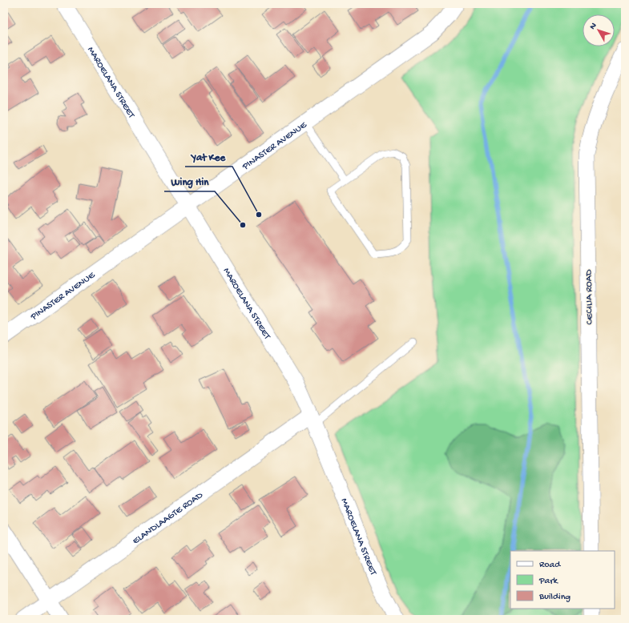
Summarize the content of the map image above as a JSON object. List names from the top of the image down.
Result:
{
  "streets": {
    "street": [
      "MAROELANA STREET",
      "PINASTER AVENUE",
      "CECILIA ROAD",
      "ELANDLAAGTE ROAD"
    ]
  },
  "crossings": [
    ["MAROELANA STREET", "PINASTER AVENUE"],
    ["MAROELANA STREET", "ELANDLAAGTE ROAD"]
  ],
  "places": ["Yat Kee", "Wing Hin"],
  "legend": ["Road", "Park", "Building"],
  "north": "top left"
}
